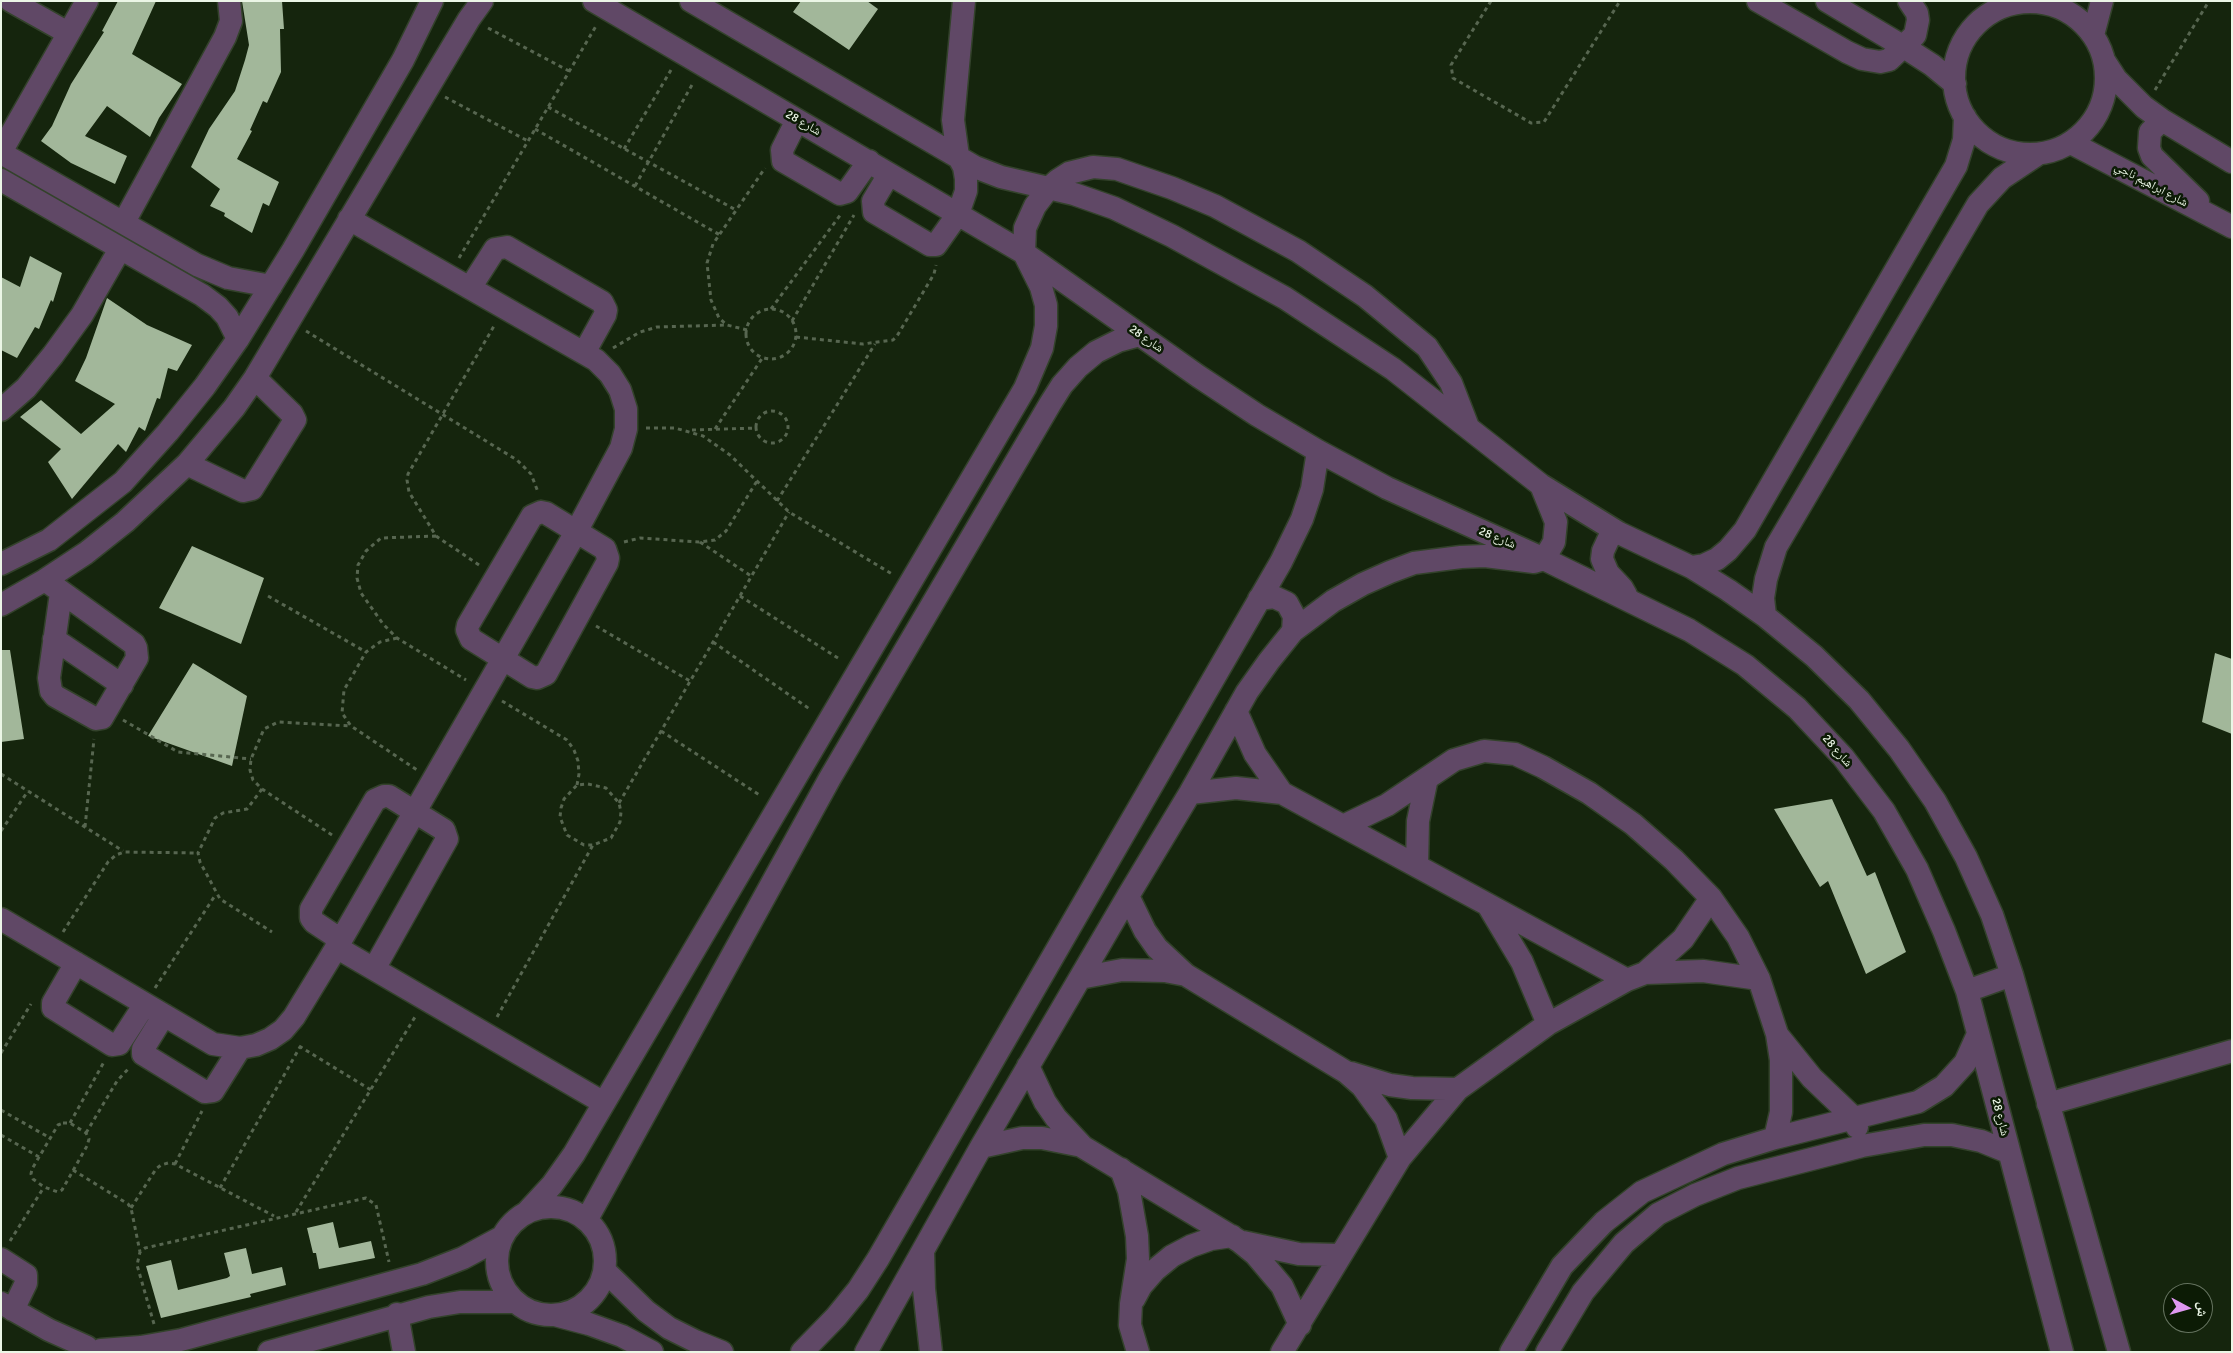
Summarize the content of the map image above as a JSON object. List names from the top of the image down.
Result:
{
  "streets": {
    "street": ["شارع 28", "شارع ابراهيم ناجي"]
  },
  "north": "right"
}
